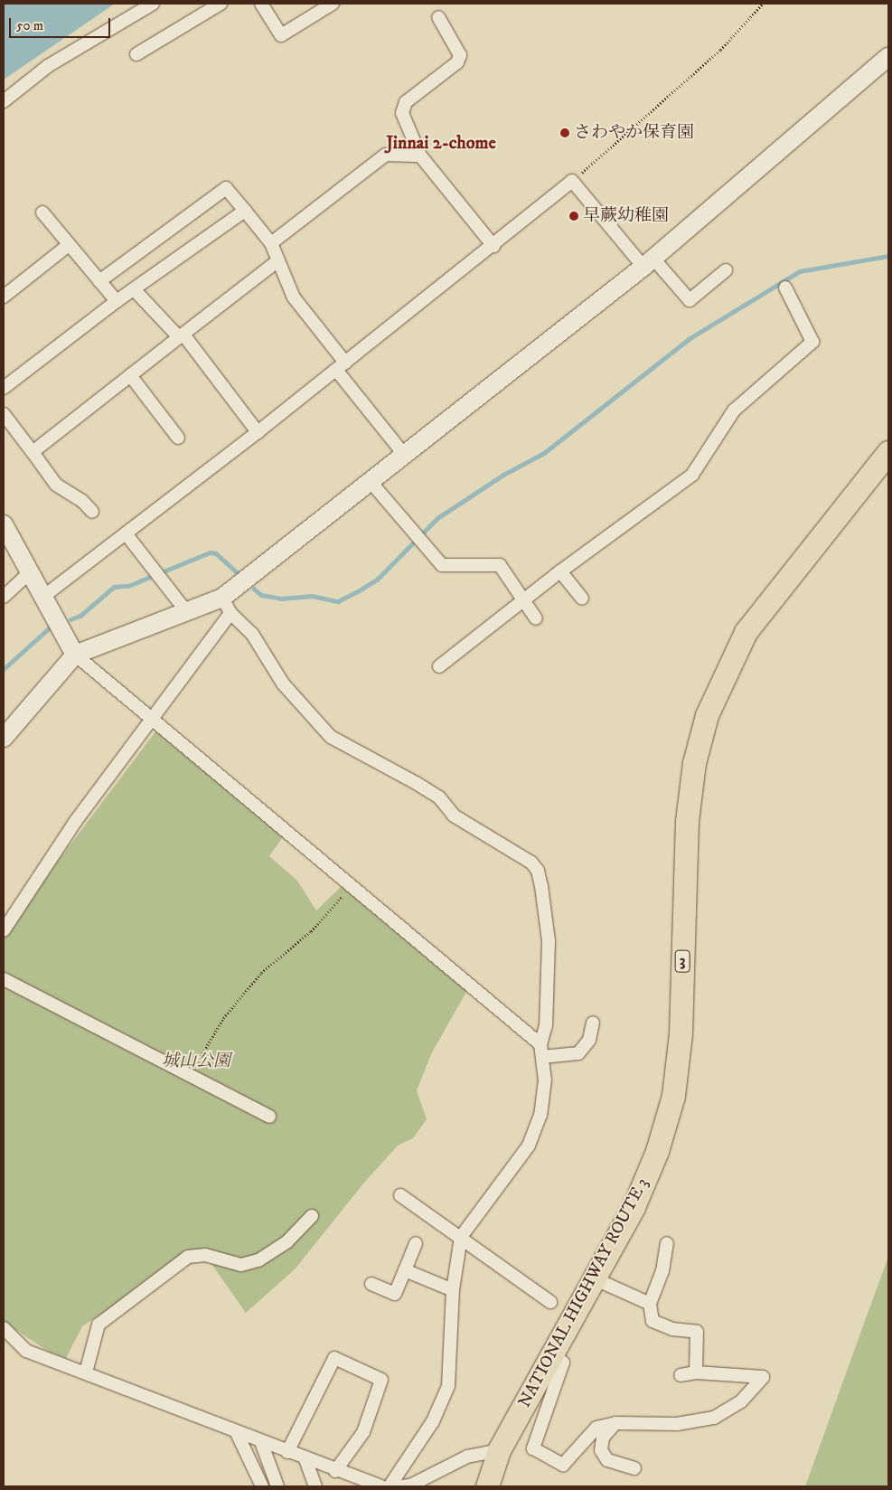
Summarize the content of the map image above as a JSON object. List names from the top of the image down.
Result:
{
  "streets": {
    "highway": ["3", "NATIONAL HIGHWAY ROUTE 3"]
  },
  "districts": ["Jinnai 2-chome"],
  "parks": ["城山公園"],
  "places": ["さわやか保育園", "早蕨幼稚園"],
  "scale_bar": "50 m"
}
